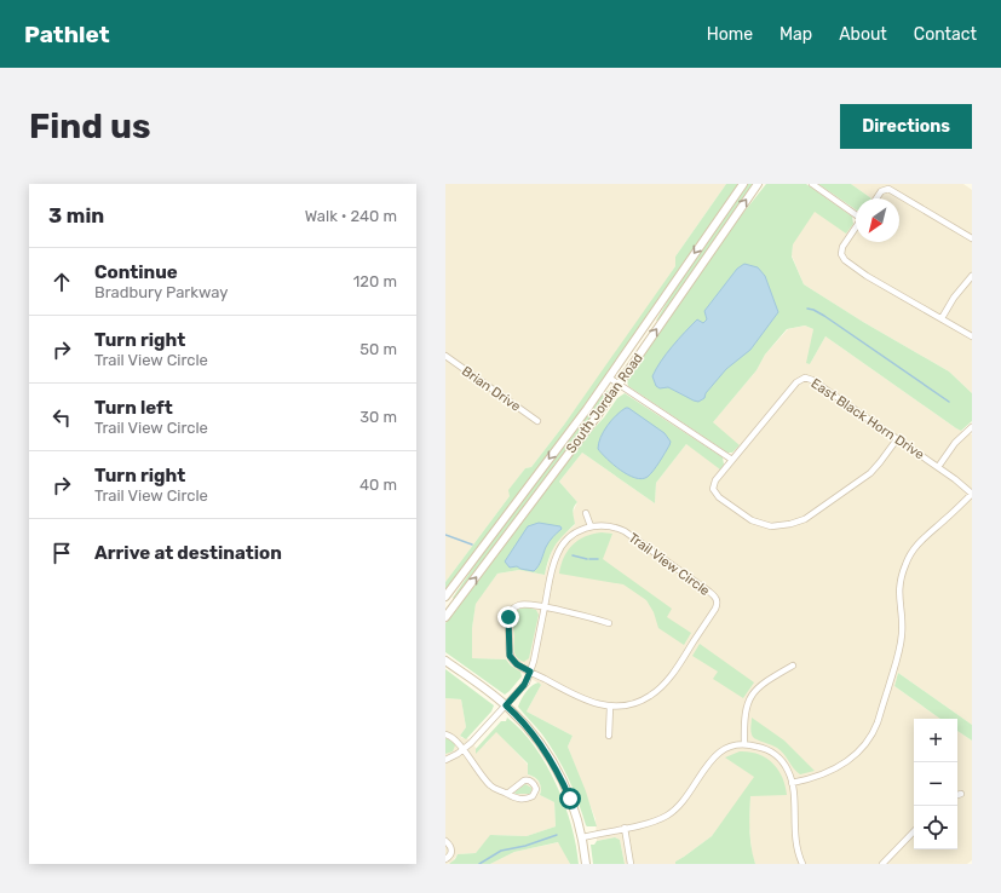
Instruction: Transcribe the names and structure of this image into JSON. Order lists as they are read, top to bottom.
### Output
{
  "streets": {
    "main road": ["South Jordan Road"],
    "street": ["Brian Drive", "East Black Horn Drive", "Trail View Circle"]
  },
  "north": "bottom left",
  "page": {
    "header": "Pathlet",
    "nav": [
      "Home",
      "Map",
      "About",
      "Contact"
    ],
    "buttons": "Directions",
    "title": "Find us",
    "heading": ["3 min", "Walk · 240 m"],
    "list": [
      ["Continue", "Bradbury Parkway", "120 m"],
      ["Turn right", "Trail View Circle", "50 m"],
      ["Turn left", "Trail View Circle", "30 m"],
      ["Turn right", "Trail View Circle", "40 m"],
      "Arrive at destination"
    ],
    "map_buttons": ["+", "−"]
  }
}
